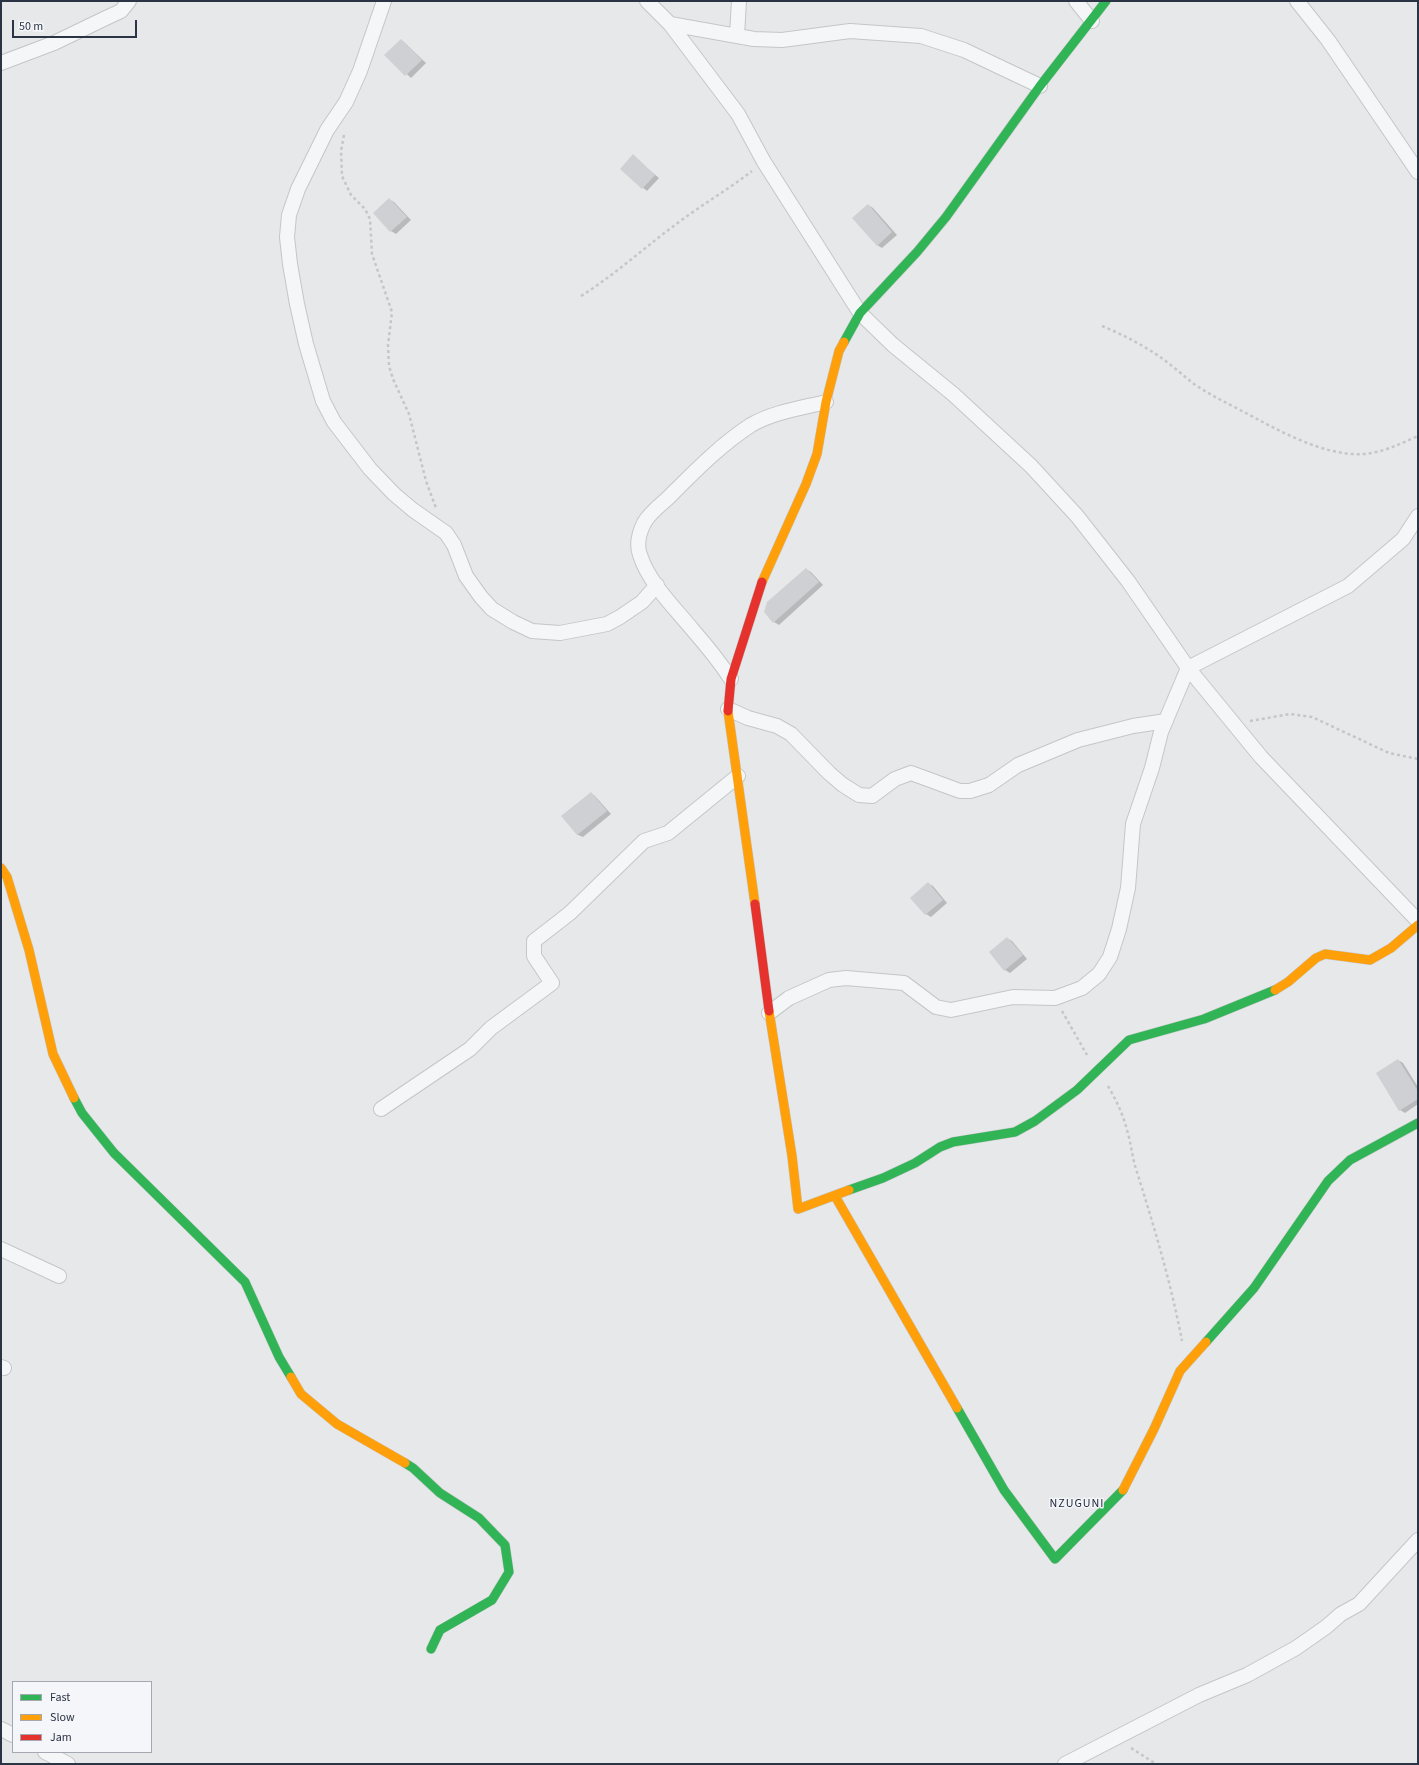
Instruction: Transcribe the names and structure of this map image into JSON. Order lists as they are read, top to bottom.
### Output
{
  "districts": ["NZUGUNI"],
  "legend": ["Fast", "Slow", "Jam"],
  "scale_bar": "50 m"
}
